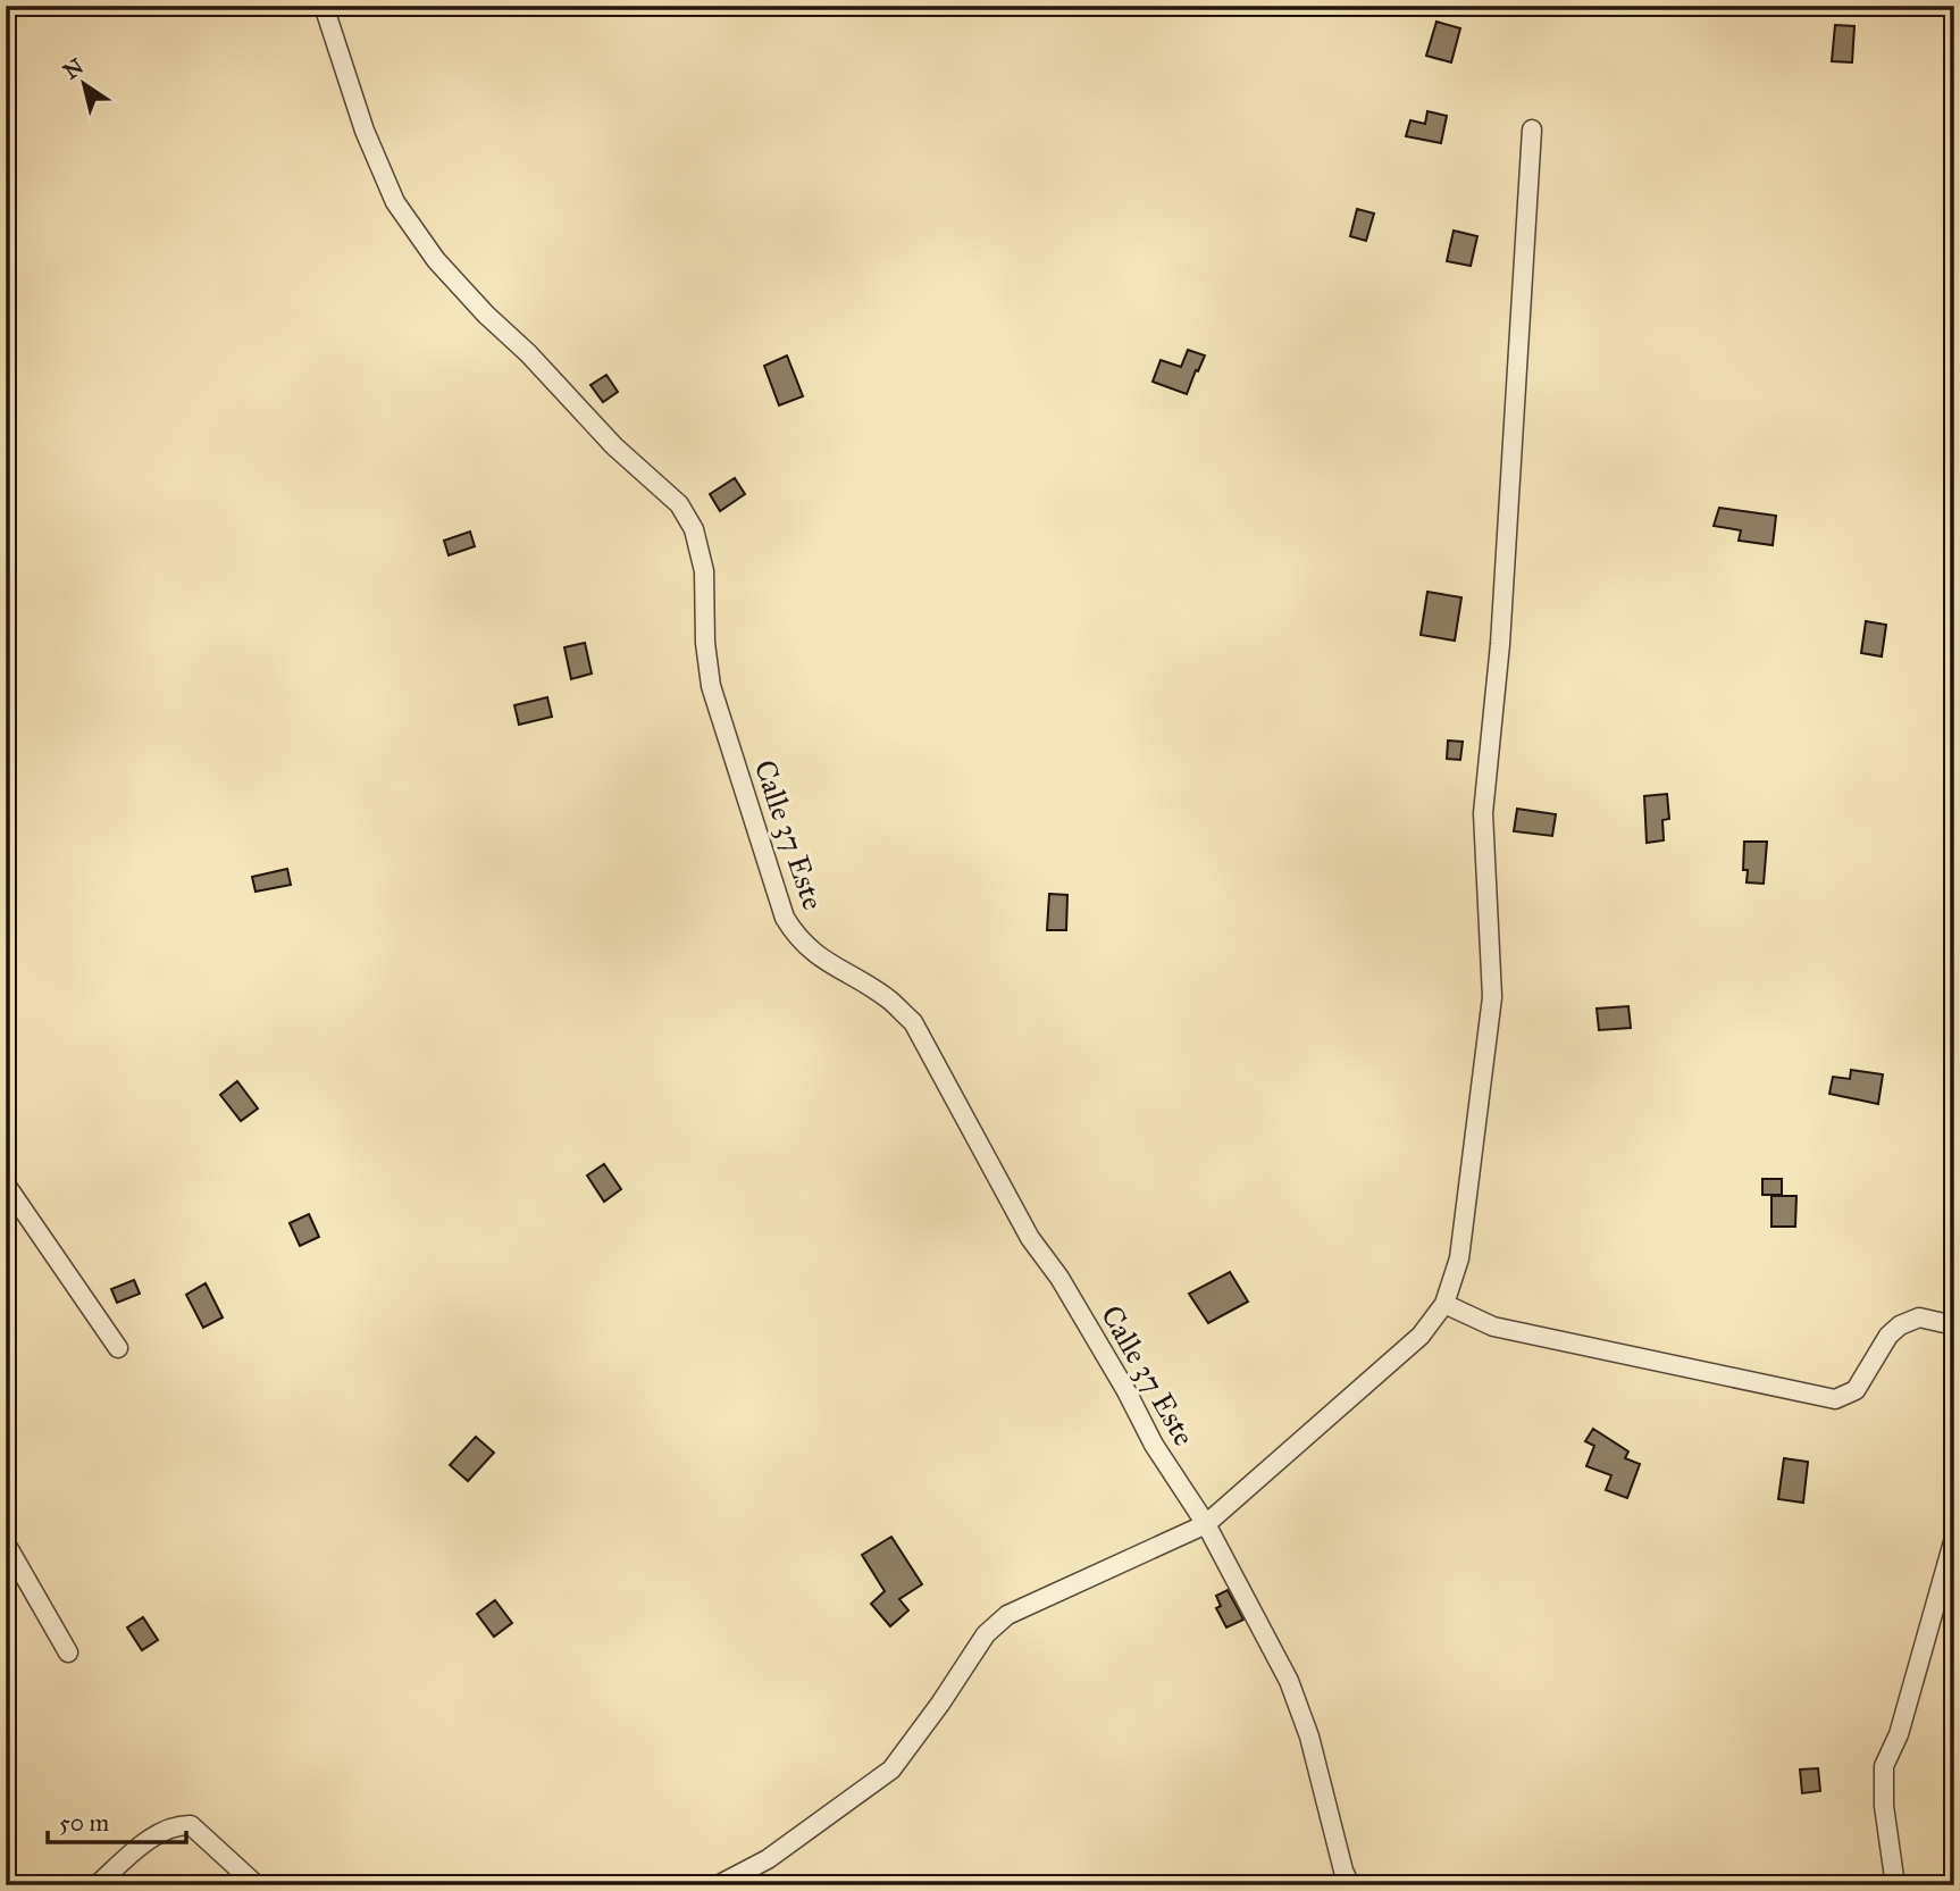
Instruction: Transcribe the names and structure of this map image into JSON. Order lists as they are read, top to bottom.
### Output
{
  "streets": {
    "street": ["Calle 37 Este"]
  },
  "scale_bar": "50 m",
  "north": "top left"
}
